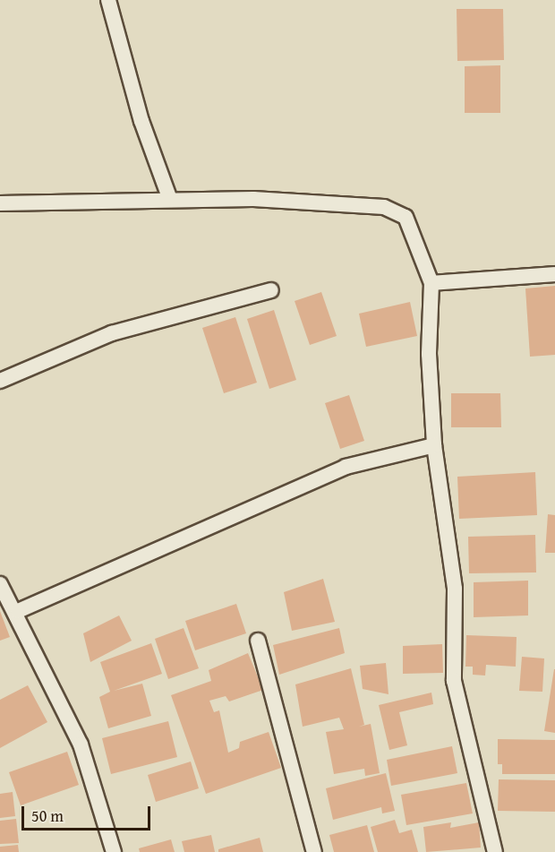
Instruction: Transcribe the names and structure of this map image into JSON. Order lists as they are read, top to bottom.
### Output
{
  "scale_bar": "50 m"
}
